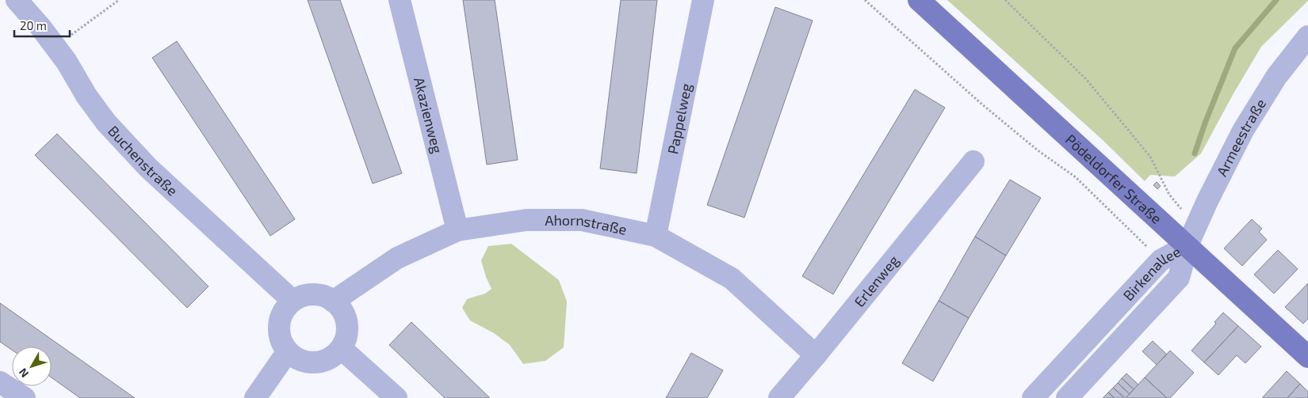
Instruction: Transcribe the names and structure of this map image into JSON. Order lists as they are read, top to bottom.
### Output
{
  "streets": {
    "main road": ["Pödeldorfer Straße"],
    "street": [
      "Akazienweg",
      "Pappelweg",
      "Armeestraße",
      "Buchenstraße",
      "Ahornstraße",
      "Birkenallee",
      "Erlenweg"
    ]
  },
  "crossings": [
    ["Akazienweg", "Ahornstraße"],
    ["Pappelweg", "Ahornstraße"],
    ["Armeestraße", "Pödeldorfer Straße"],
    ["Armeestraße", "Birkenallee"],
    ["Buchenstraße", "Ahornstraße"],
    ["Pödeldorfer Straße", "Birkenallee"],
    ["Ahornstraße", "Erlenweg"]
  ],
  "scale_bar": "20 m",
  "north": "bottom left"
}
